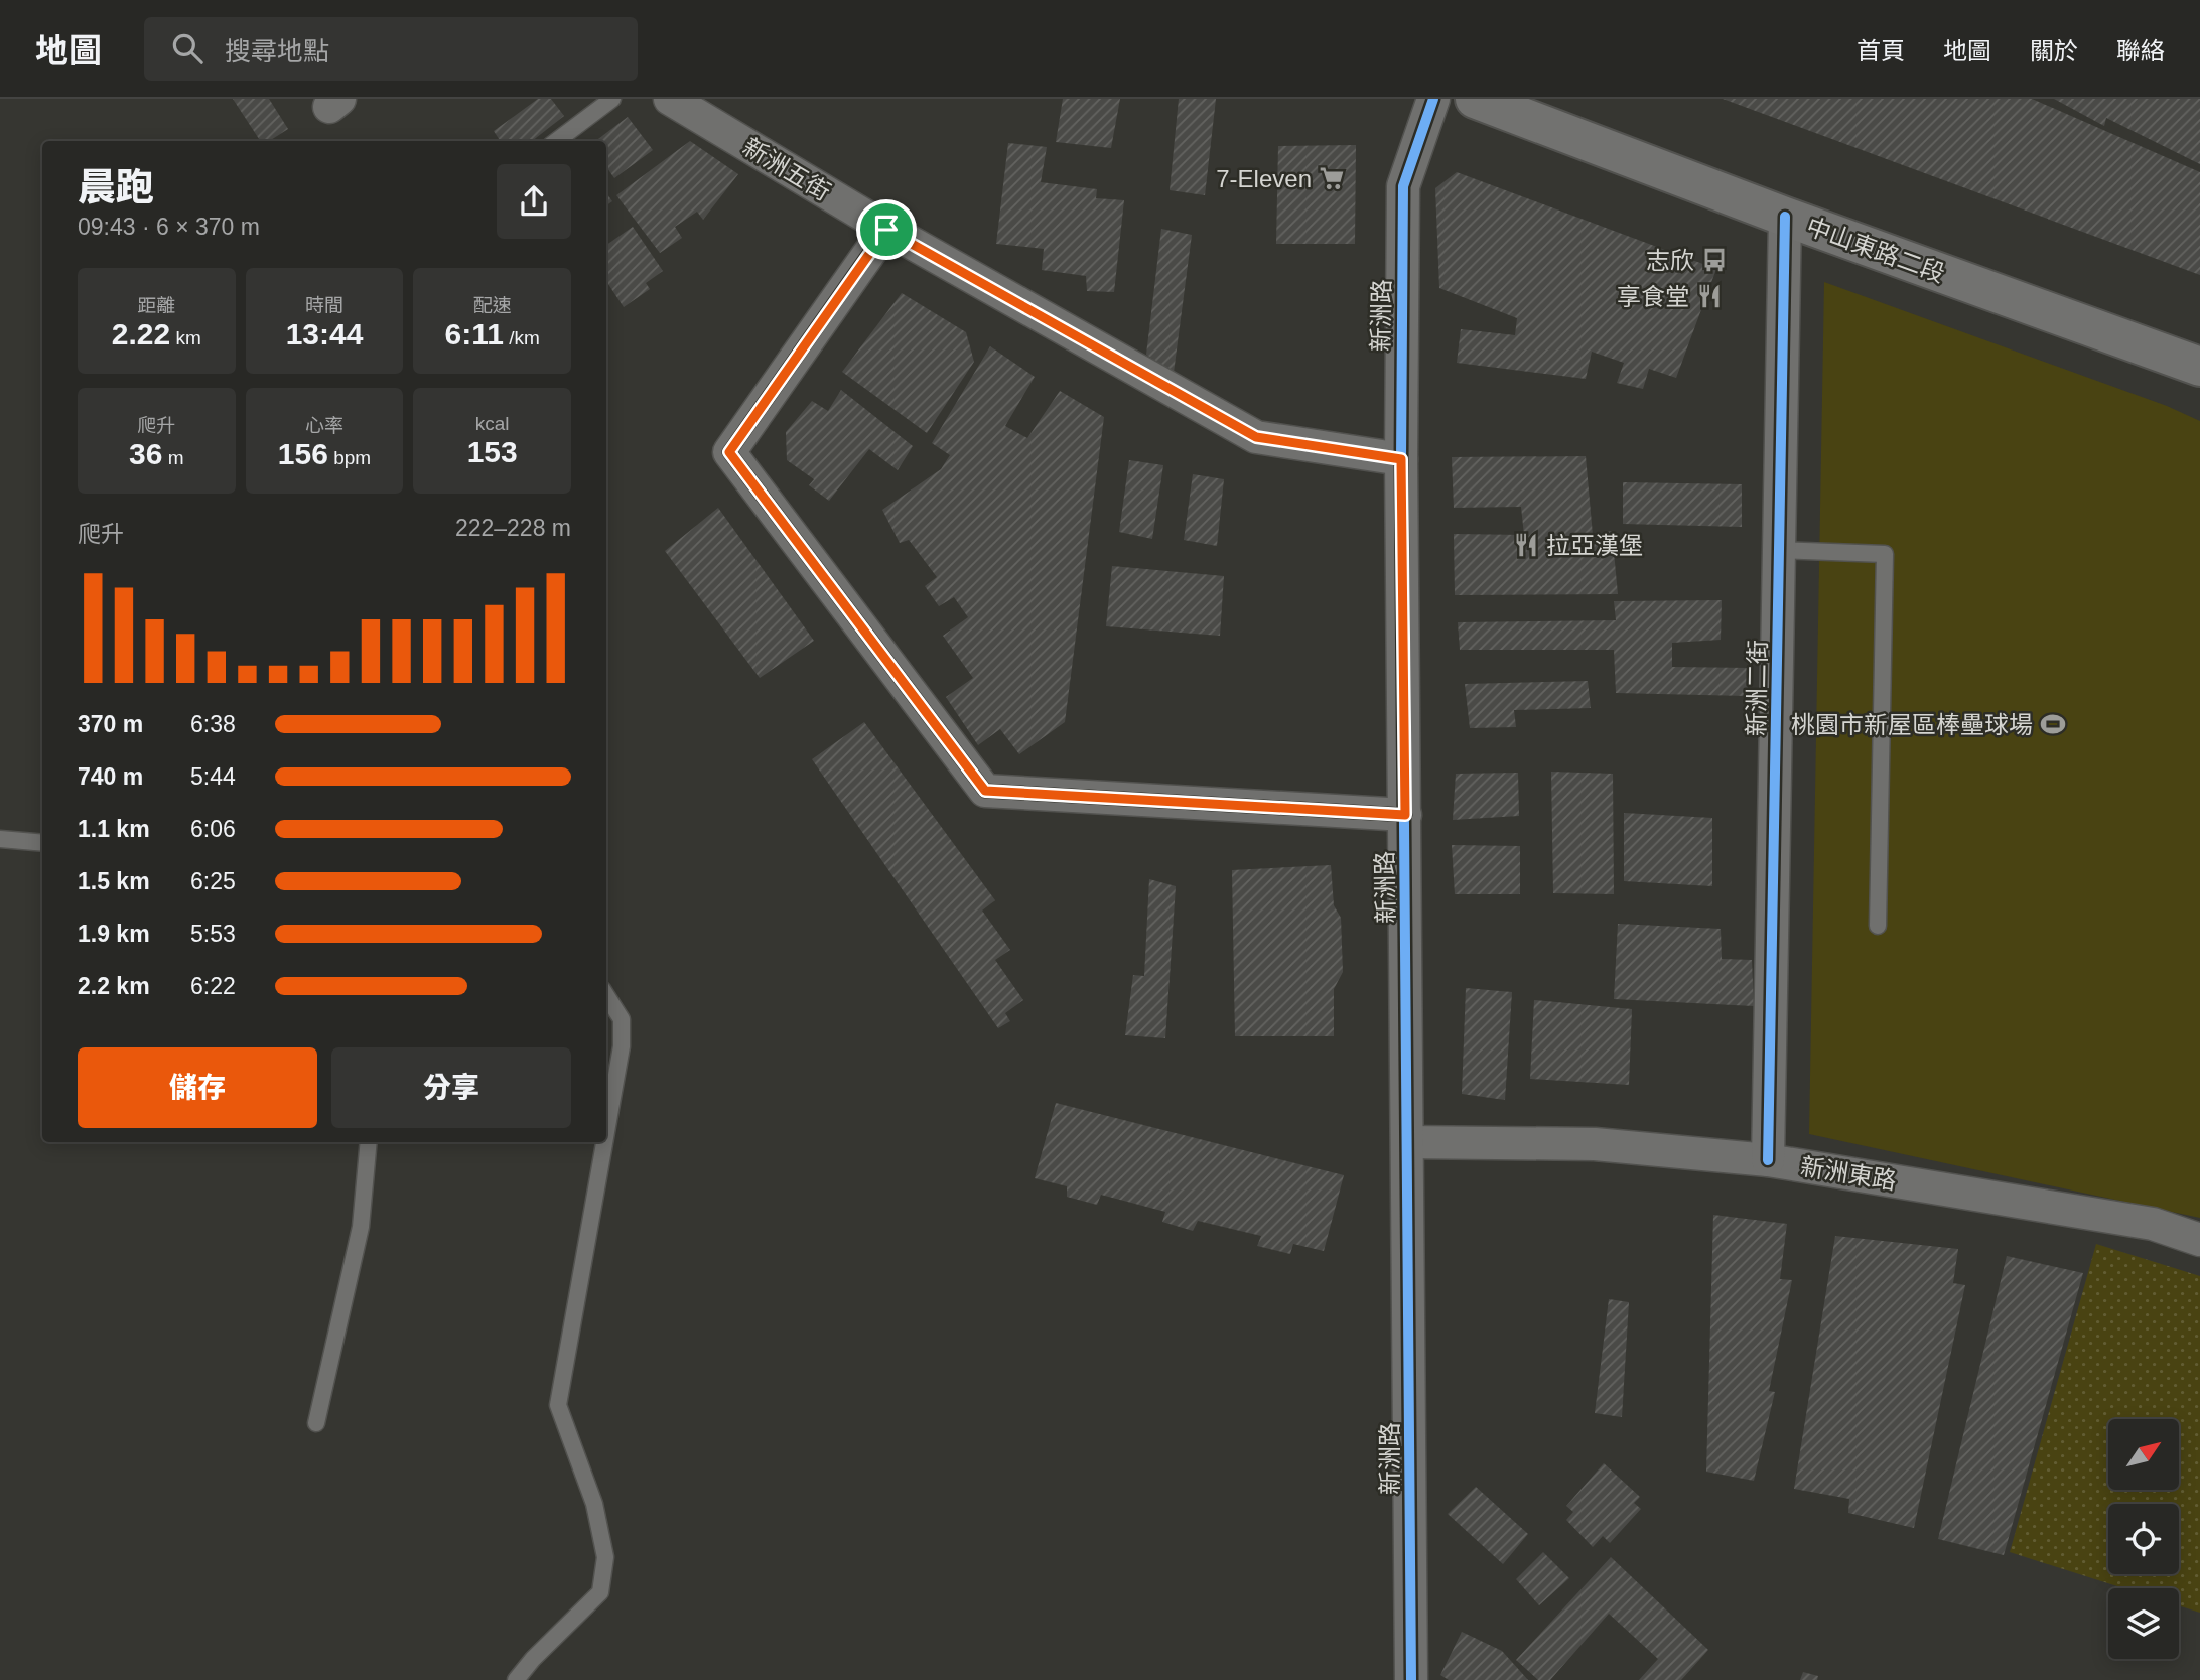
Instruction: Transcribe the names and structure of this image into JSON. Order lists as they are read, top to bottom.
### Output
{
  "streets": {
    "main road": ["中山東路二段"],
    "street": [
      "新洲五街",
      "新洲路",
      "新洲二街",
      "新洲東路"
    ]
  },
  "crossings": [
    ["新洲五街", "新洲路"],
    ["中山東路二段", "新洲二街"],
    ["新洲路", "新洲東路"],
    ["新洲二街", "新洲東路"]
  ],
  "places": {
    "supermarket": ["7-Eleven"],
    "bus stop": ["志欣"],
    "restaurant": ["享食堂", "拉亞漢堡"],
    "sports": ["桃園市新屋區棒壘球場"]
  },
  "north": "top right",
  "page": {
    "header": "地圖",
    "search": "搜尋地點",
    "nav": [
      "首頁",
      "地圖",
      "關於",
      "聯絡"
    ],
    "heading": ["晨跑", "09:43 · 6 × 370 m"],
    "stats": [
      ["距離", "2.22 km"],
      ["時間", "13:44"],
      ["配速", "6:11 /km"],
      ["爬升", "36 m"],
      ["心率", "156 bpm"],
      ["kcal", "153"]
    ],
    "chart": ["爬升", "222–228 m"],
    "list": [
      {
        "name": "370 m",
        "note": "6:38"
      },
      {
        "name": "740 m",
        "note": "5:44"
      },
      {
        "name": "1.1 km",
        "note": "6:06"
      },
      {
        "name": "1.5 km",
        "note": "6:25"
      },
      {
        "name": "1.9 km",
        "note": "5:53"
      },
      {
        "name": "2.2 km",
        "note": "6:22"
      }
    ],
    "buttons": ["儲存", "分享"]
  }
}
